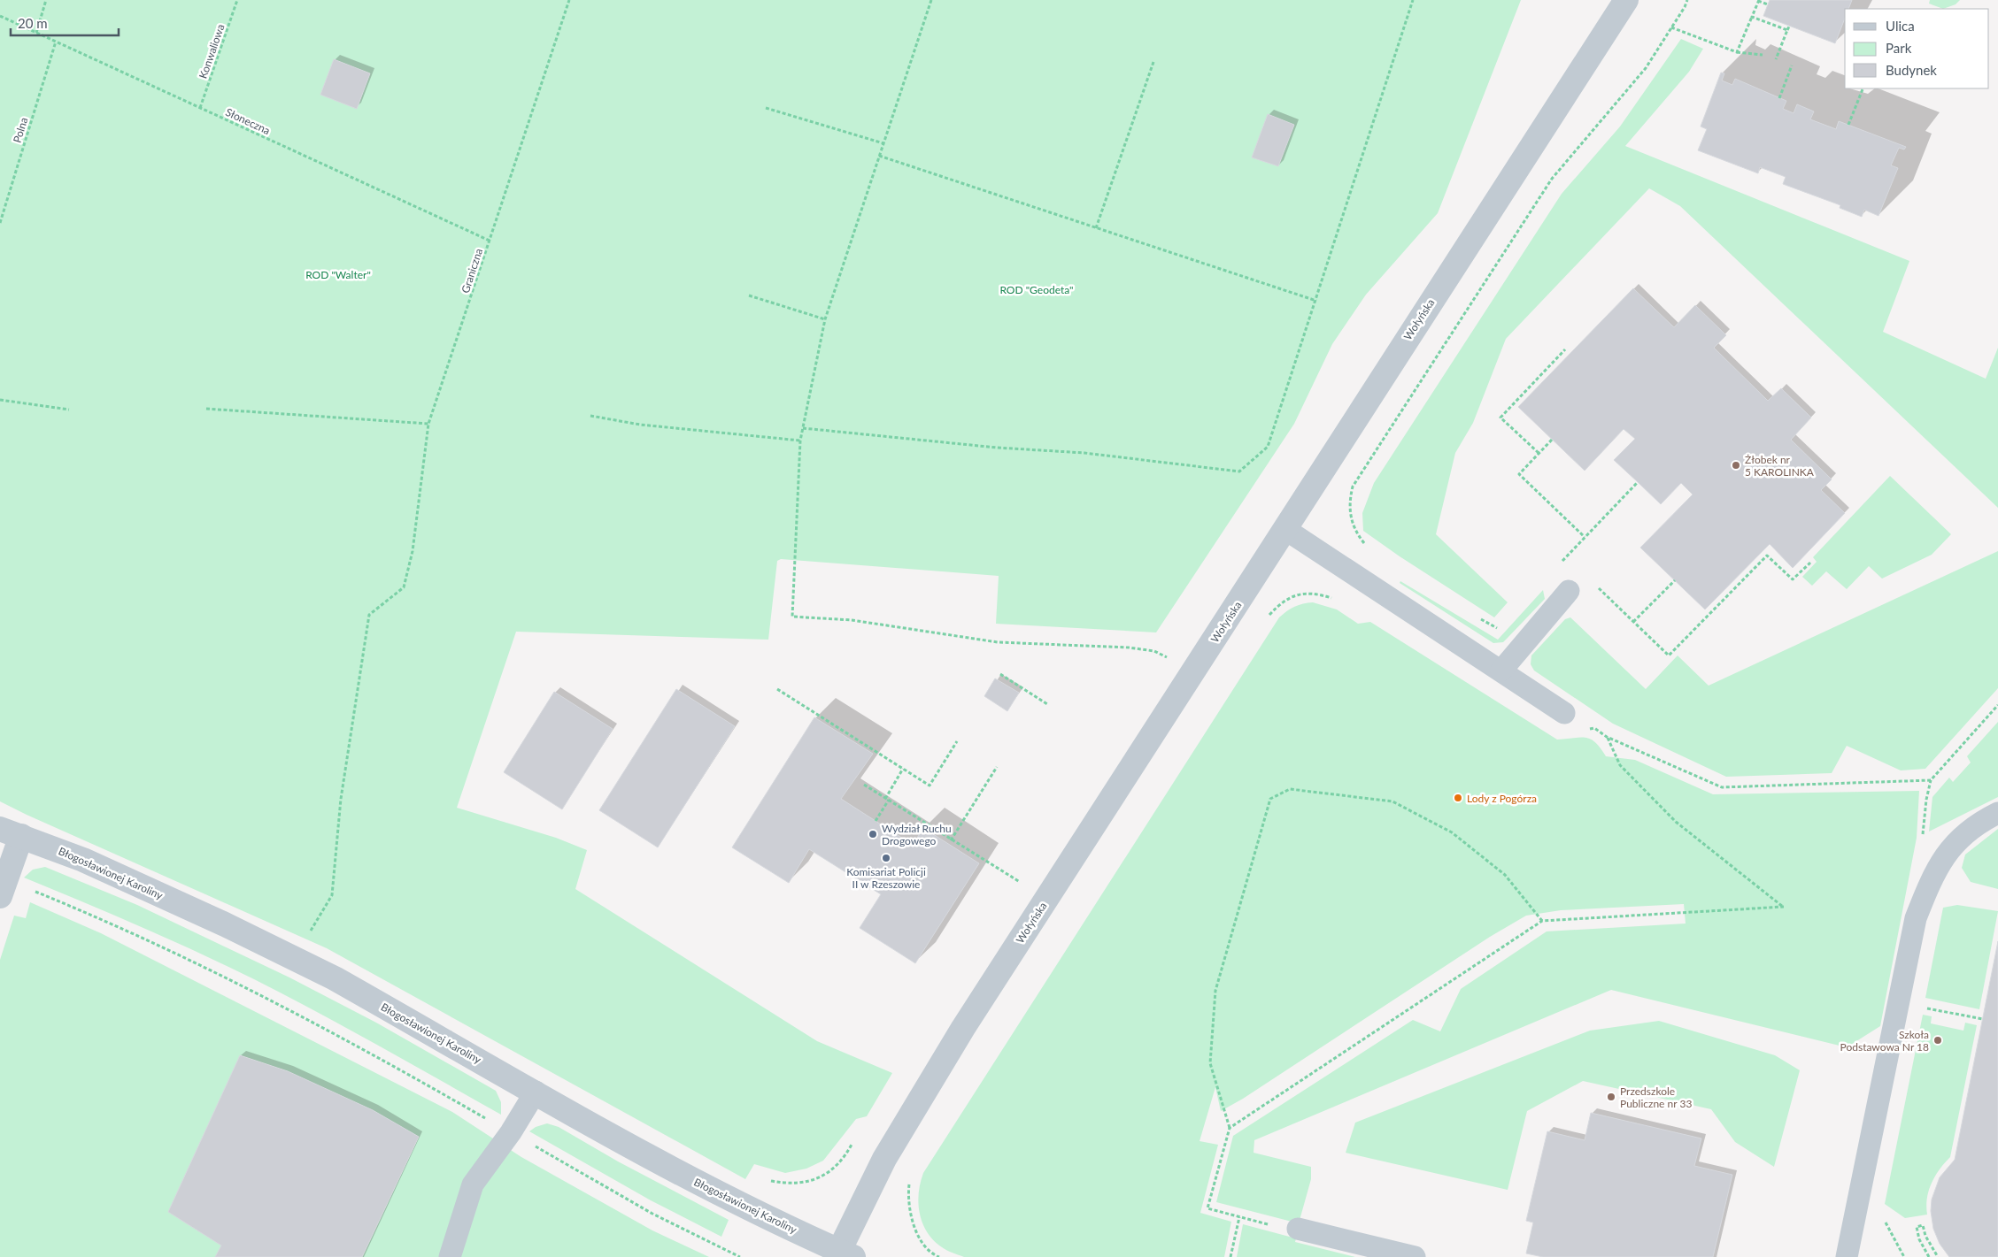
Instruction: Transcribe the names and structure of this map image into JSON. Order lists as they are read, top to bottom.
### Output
{
  "streets": {
    "street": ["Wołyńska", "Błogosławionej Karoliny"],
    "path": [
      "Konwaliowa",
      "Słoneczna",
      "Polna",
      "Graniczna"
    ]
  },
  "crossings": [
    ["Konwaliowa", "Słoneczna"],
    ["Słoneczna", "Polna"],
    ["Słoneczna", "Graniczna"],
    ["Graniczna", "Błogosławionej Karoliny"],
    ["Wołyńska", "Błogosławionej Karoliny"]
  ],
  "parks": ["ROD \"Walter\"", "ROD \"Geodeta\""],
  "places": [
    "Żłobek nr 5 KAROLINKA",
    "Lody z Pogórza",
    "Wydział Ruchu Drogowego",
    "Komisariat Policji II w Rzeszowie",
    "Szkoła Podstawowa Nr 18",
    "Przedszkole Publiczne nr 33"
  ],
  "legend": ["Ulica", "Park", "Budynek"],
  "scale_bar": "20 m"
}
